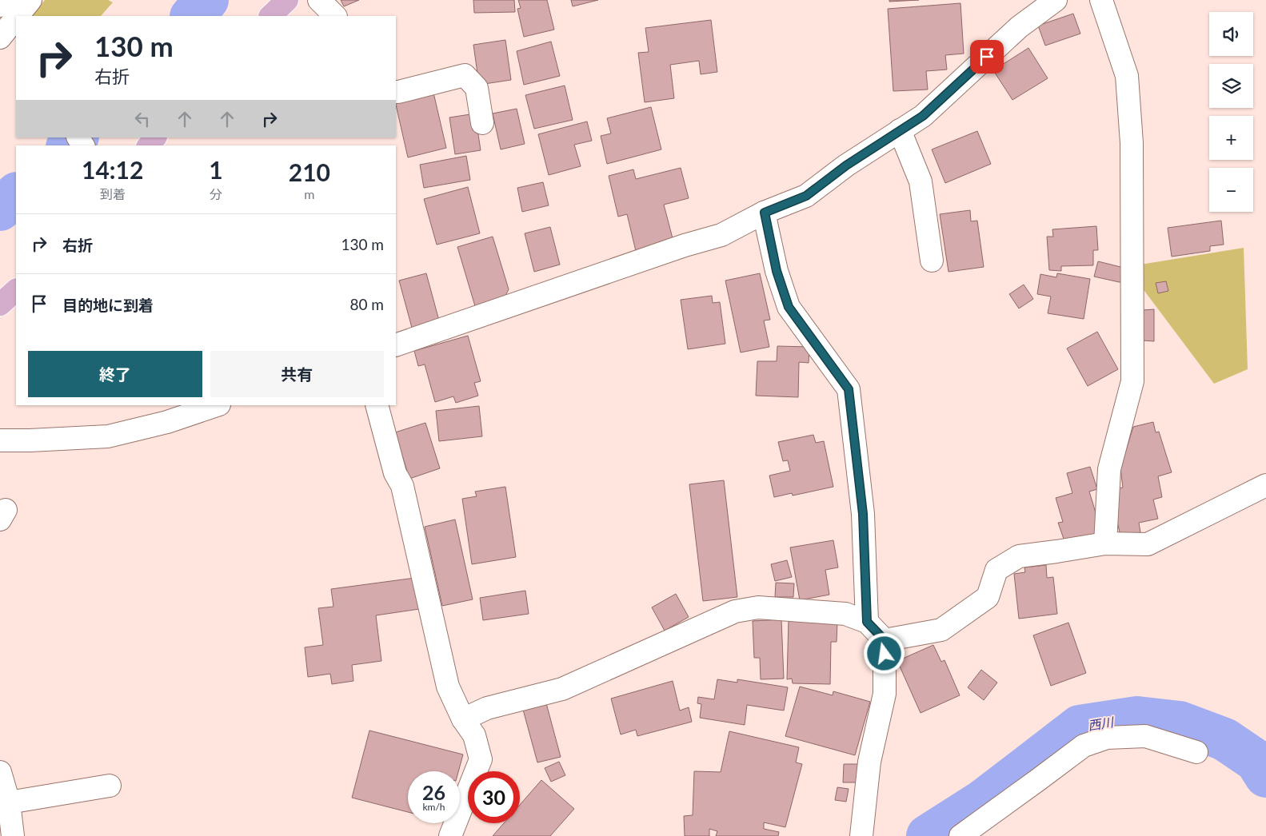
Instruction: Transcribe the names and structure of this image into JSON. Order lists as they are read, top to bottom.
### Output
{
  "water": ["西川"],
  "page": {
    "map_buttons": ["+", "−"],
    "turn": ["130 m", "右折"],
    "eta": [
      "14:12",
      "到着",
      "1",
      "分",
      "210",
      "m"
    ],
    "list": [
      {
        "name": "右折",
        "value": "130 m"
      },
      {
        "name": "目的地に到着",
        "value": "80 m"
      }
    ],
    "buttons": ["終了", "共有"],
    "speed": "26 km/h",
    "limit": "30"
  }
}
